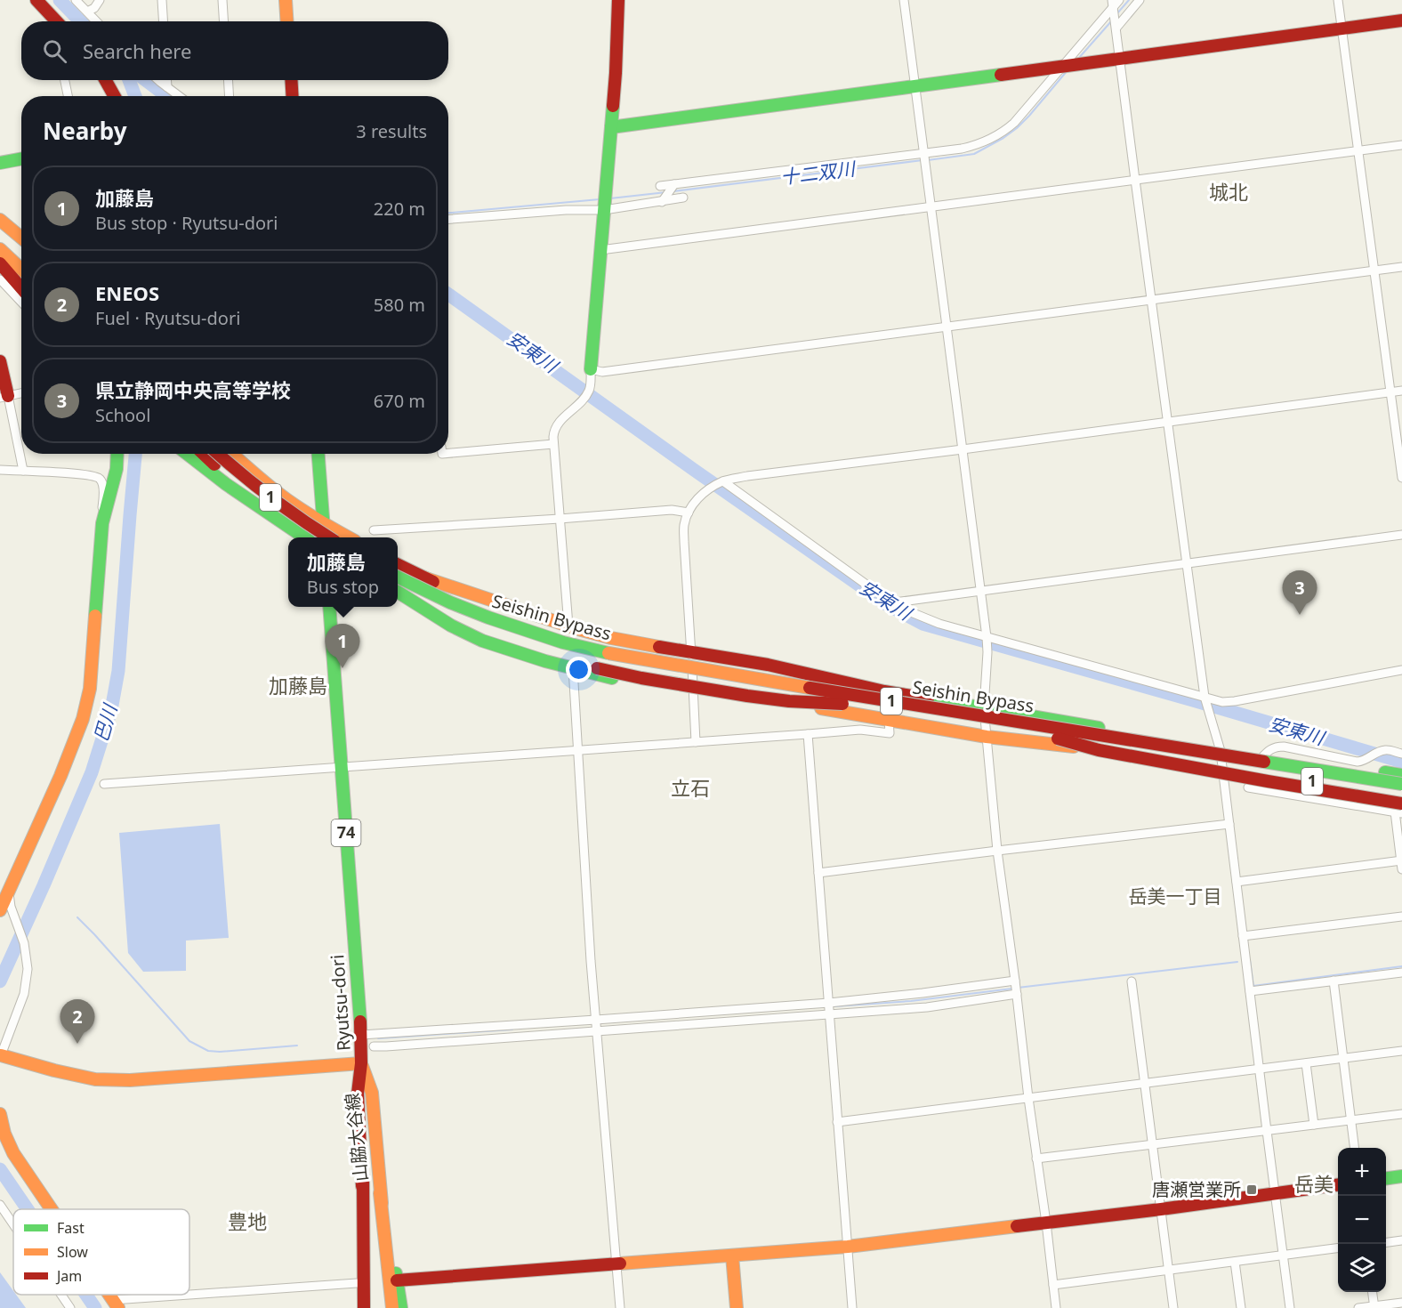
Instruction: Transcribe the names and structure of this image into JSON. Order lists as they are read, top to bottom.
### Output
{
  "streets": {
    "main road": [
      "1",
      "Seishin Bypass",
      "74",
      "Ryutsu-dori",
      "山脇大谷線"
    ]
  },
  "crossings": [
    ["1", "Seishin Bypass"],
    ["74", "山脇大谷線"],
    ["Ryutsu-dori", "山脇大谷線"]
  ],
  "districts": [
    "城北",
    "加藤島",
    "立石",
    "岳美一丁目",
    "岳美",
    "豊地"
  ],
  "water": ["十二双川", "安東川", "巴川"],
  "places": {
    "transit": ["唐瀬営業所"]
  },
  "legend": ["Fast", "Slow", "Jam"],
  "page": {
    "search": "Search here",
    "heading": ["Nearby", "3 results"],
    "list": [
      {
        "mark": "1",
        "name": "加藤島",
        "note": "Bus stop · Ryutsu-dori",
        "value": "220 m"
      },
      {
        "mark": "2",
        "name": "ENEOS",
        "note": "Fuel · Ryutsu-dori",
        "value": "580 m"
      },
      {
        "mark": "3",
        "name": "県立静岡中央高等学校",
        "note": "School",
        "value": "670 m"
      }
    ],
    "popup": ["加藤島", "Bus stop"],
    "pins": ["3", "1", "2"],
    "map_buttons": ["+", "−"]
  }
}
